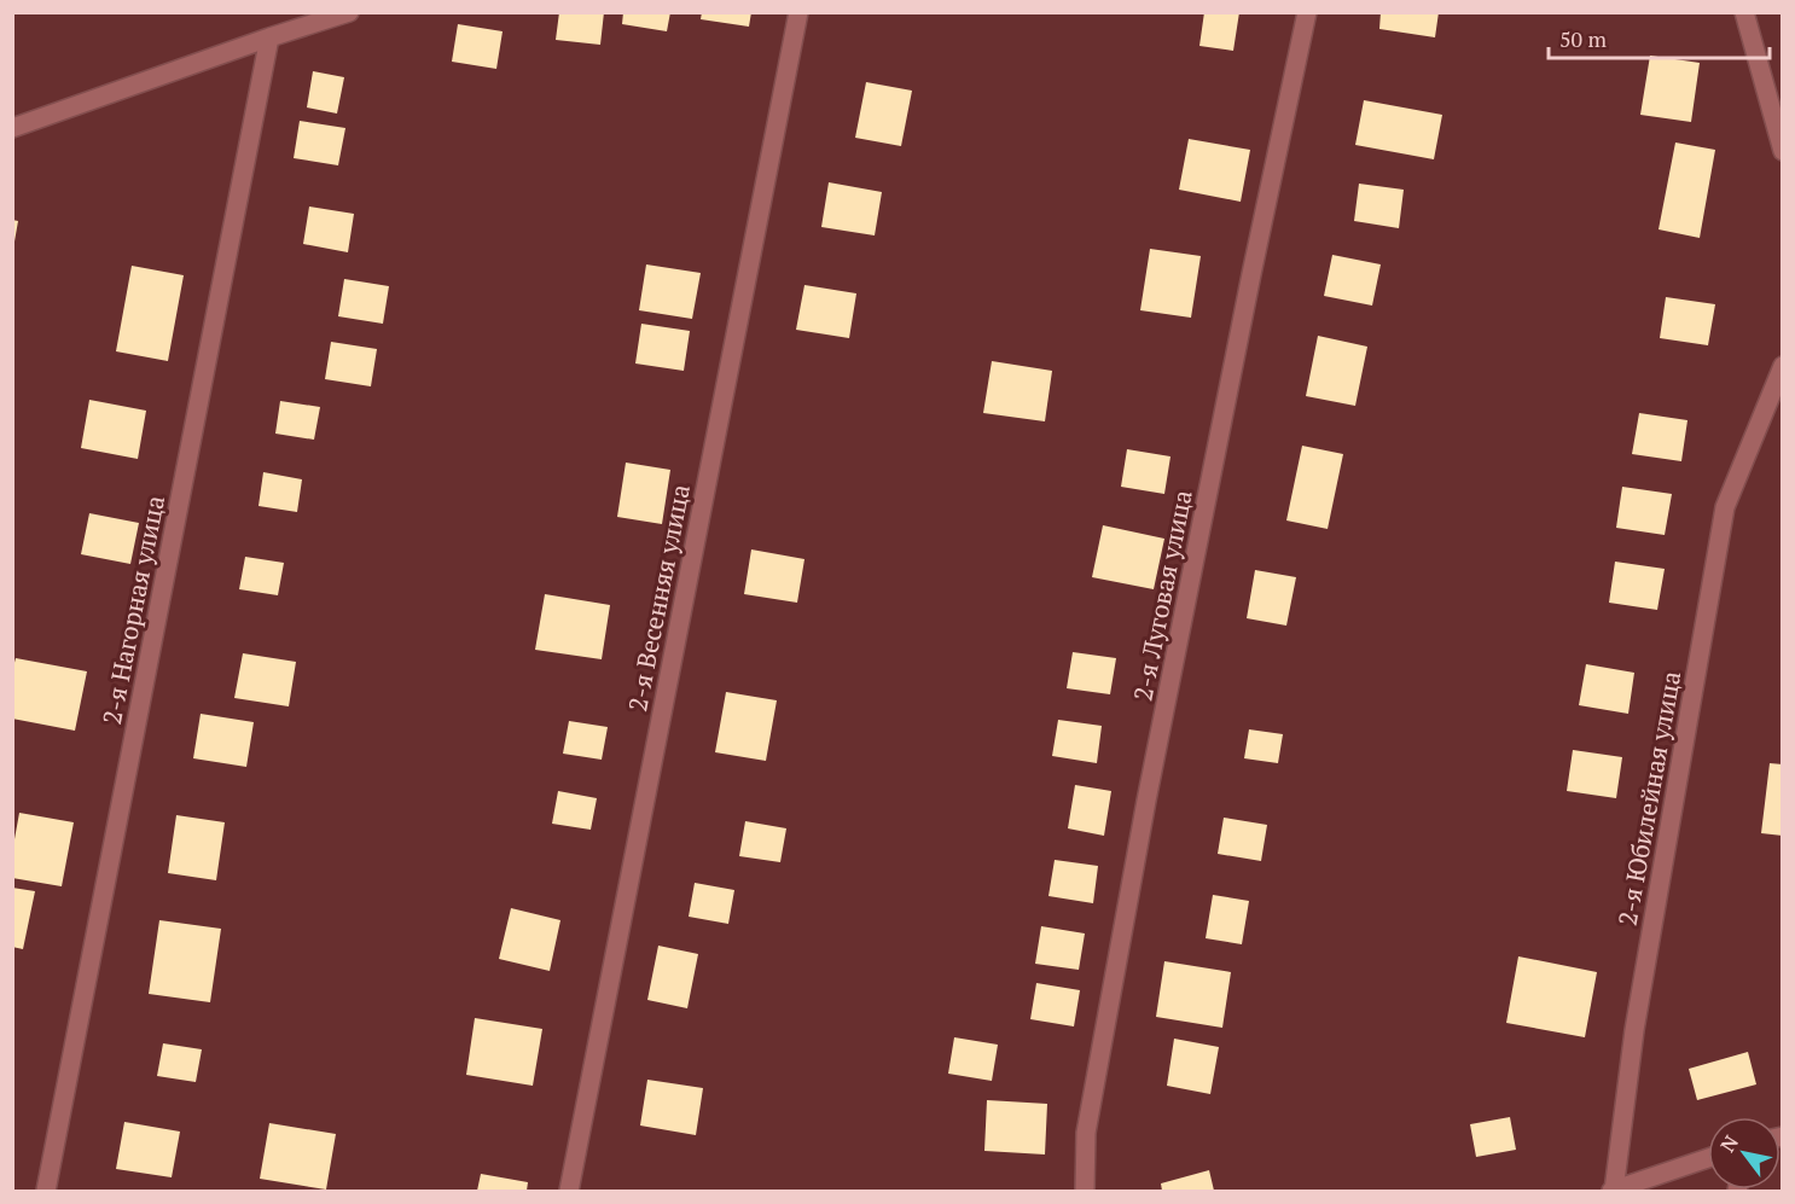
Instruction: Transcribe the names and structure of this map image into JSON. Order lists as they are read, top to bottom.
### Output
{
  "streets": {
    "street": [
      "2-я Луговая улица",
      "2-я Весенняя улица",
      "2-я Нагорная улица",
      "2-я Юбилейная улица"
    ]
  },
  "scale_bar": "50 m",
  "north": "top left"
}
